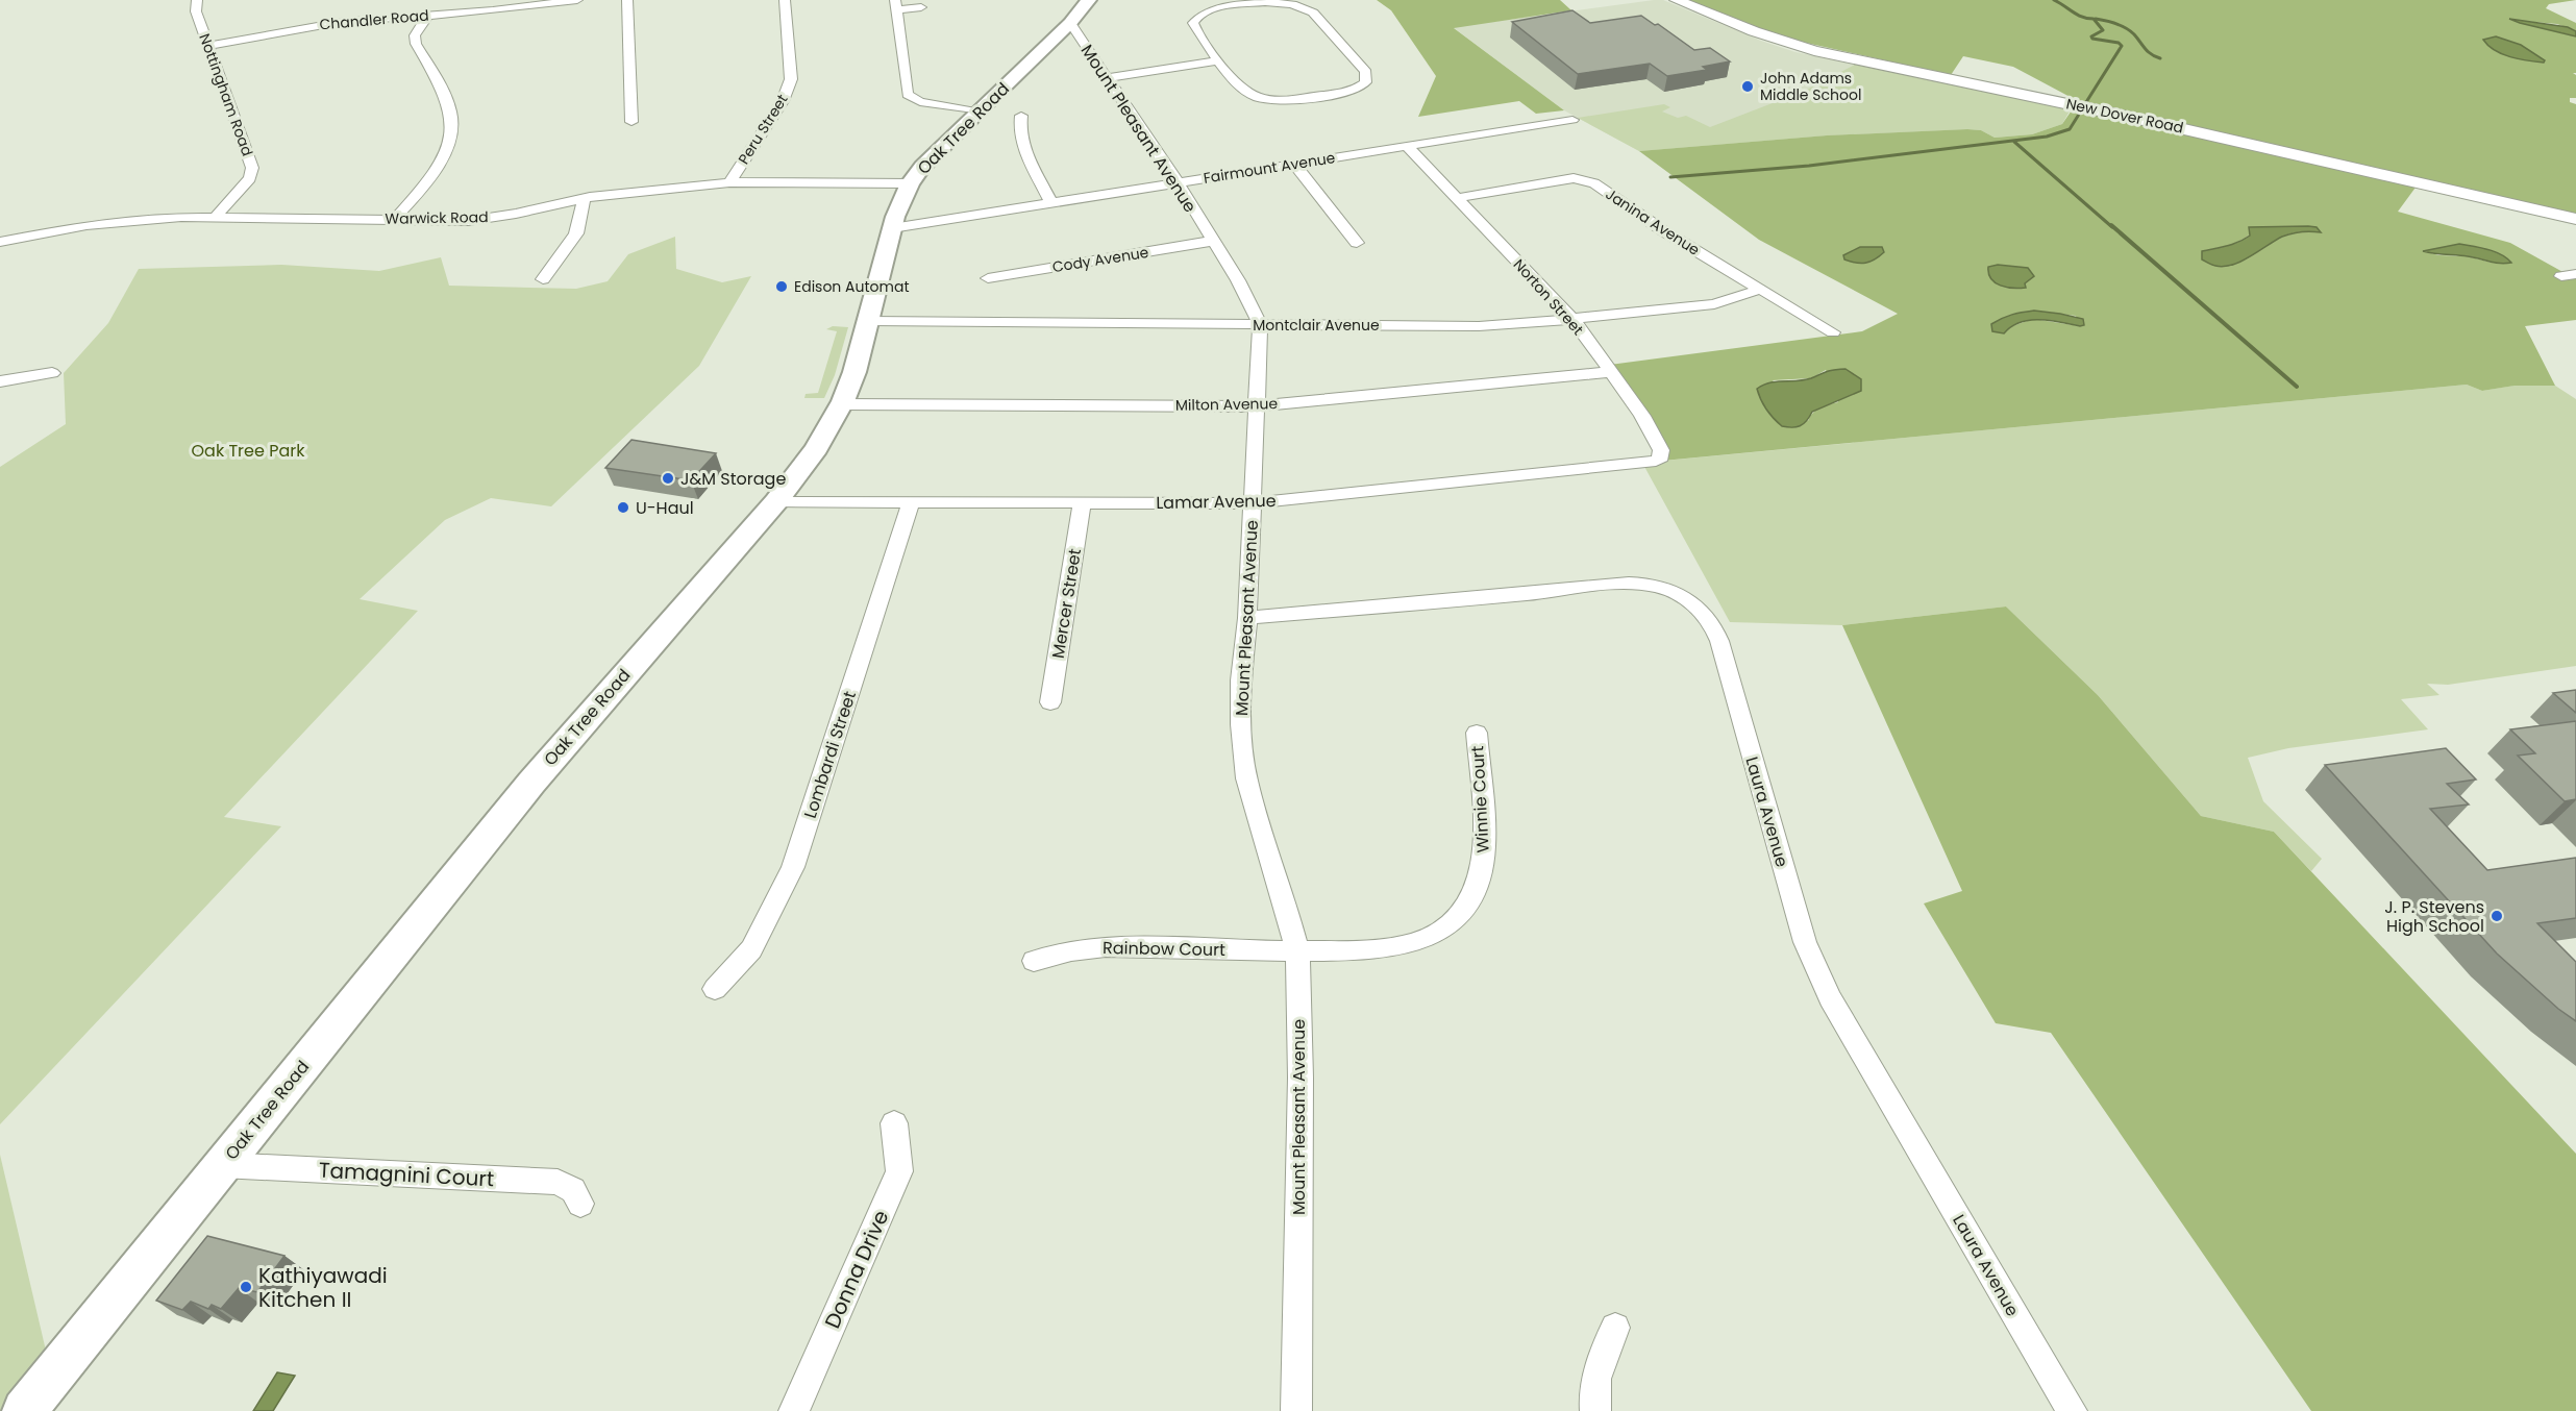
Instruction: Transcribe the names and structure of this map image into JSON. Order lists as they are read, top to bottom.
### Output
{
  "streets": {
    "main road": ["Oak Tree Road"],
    "street": [
      "Chandler Road",
      "Nottingham Road",
      "New Dover Road",
      "Mount Pleasant Avenue",
      "Peru Street",
      "Fairmount Avenue",
      "Warwick Road",
      "Janina Avenue",
      "Cody Avenue",
      "Norton Street",
      "Montclair Avenue",
      "Milton Avenue",
      "Lamar Avenue",
      "Mercer Street",
      "Lombardi Street",
      "Winnie Court",
      "Laura Avenue",
      "Rainbow Court",
      "Tamagnini Court",
      "Donna Drive"
    ]
  },
  "crossings": [
    ["Chandler Road", "Nottingham Road"],
    ["Nottingham Road", "Warwick Road"],
    ["Oak Tree Road", "Mount Pleasant Avenue"],
    ["Oak Tree Road", "Fairmount Avenue"],
    ["Oak Tree Road", "Warwick Road"],
    ["Oak Tree Road", "Montclair Avenue"],
    ["Oak Tree Road", "Milton Avenue"],
    ["Oak Tree Road", "Lamar Avenue"],
    ["Oak Tree Road", "Tamagnini Court"],
    ["Mount Pleasant Avenue", "Fairmount Avenue"],
    ["Mount Pleasant Avenue", "Cody Avenue"],
    ["Mount Pleasant Avenue", "Montclair Avenue"],
    ["Mount Pleasant Avenue", "Milton Avenue"],
    ["Mount Pleasant Avenue", "Lamar Avenue"],
    ["Mount Pleasant Avenue", "Winnie Court"],
    ["Mount Pleasant Avenue", "Laura Avenue"],
    ["Mount Pleasant Avenue", "Rainbow Court"],
    ["Peru Street", "Warwick Road"],
    ["Fairmount Avenue", "Norton Street"],
    ["Janina Avenue", "Norton Street"],
    ["Janina Avenue", "Montclair Avenue"],
    ["Norton Street", "Montclair Avenue"],
    ["Norton Street", "Milton Avenue"],
    ["Norton Street", "Lamar Avenue"],
    ["Lamar Avenue", "Mercer Street"],
    ["Lamar Avenue", "Lombardi Street"],
    ["Winnie Court", "Rainbow Court"]
  ],
  "parks": ["Oak Tree Park"],
  "places": [
    "John Adams Middle School",
    "Edison Automat",
    "J&M Storage",
    "U-Haul",
    "J. P. Stevens High School",
    "Kathiyawadi Kitchen II"
  ]
}
